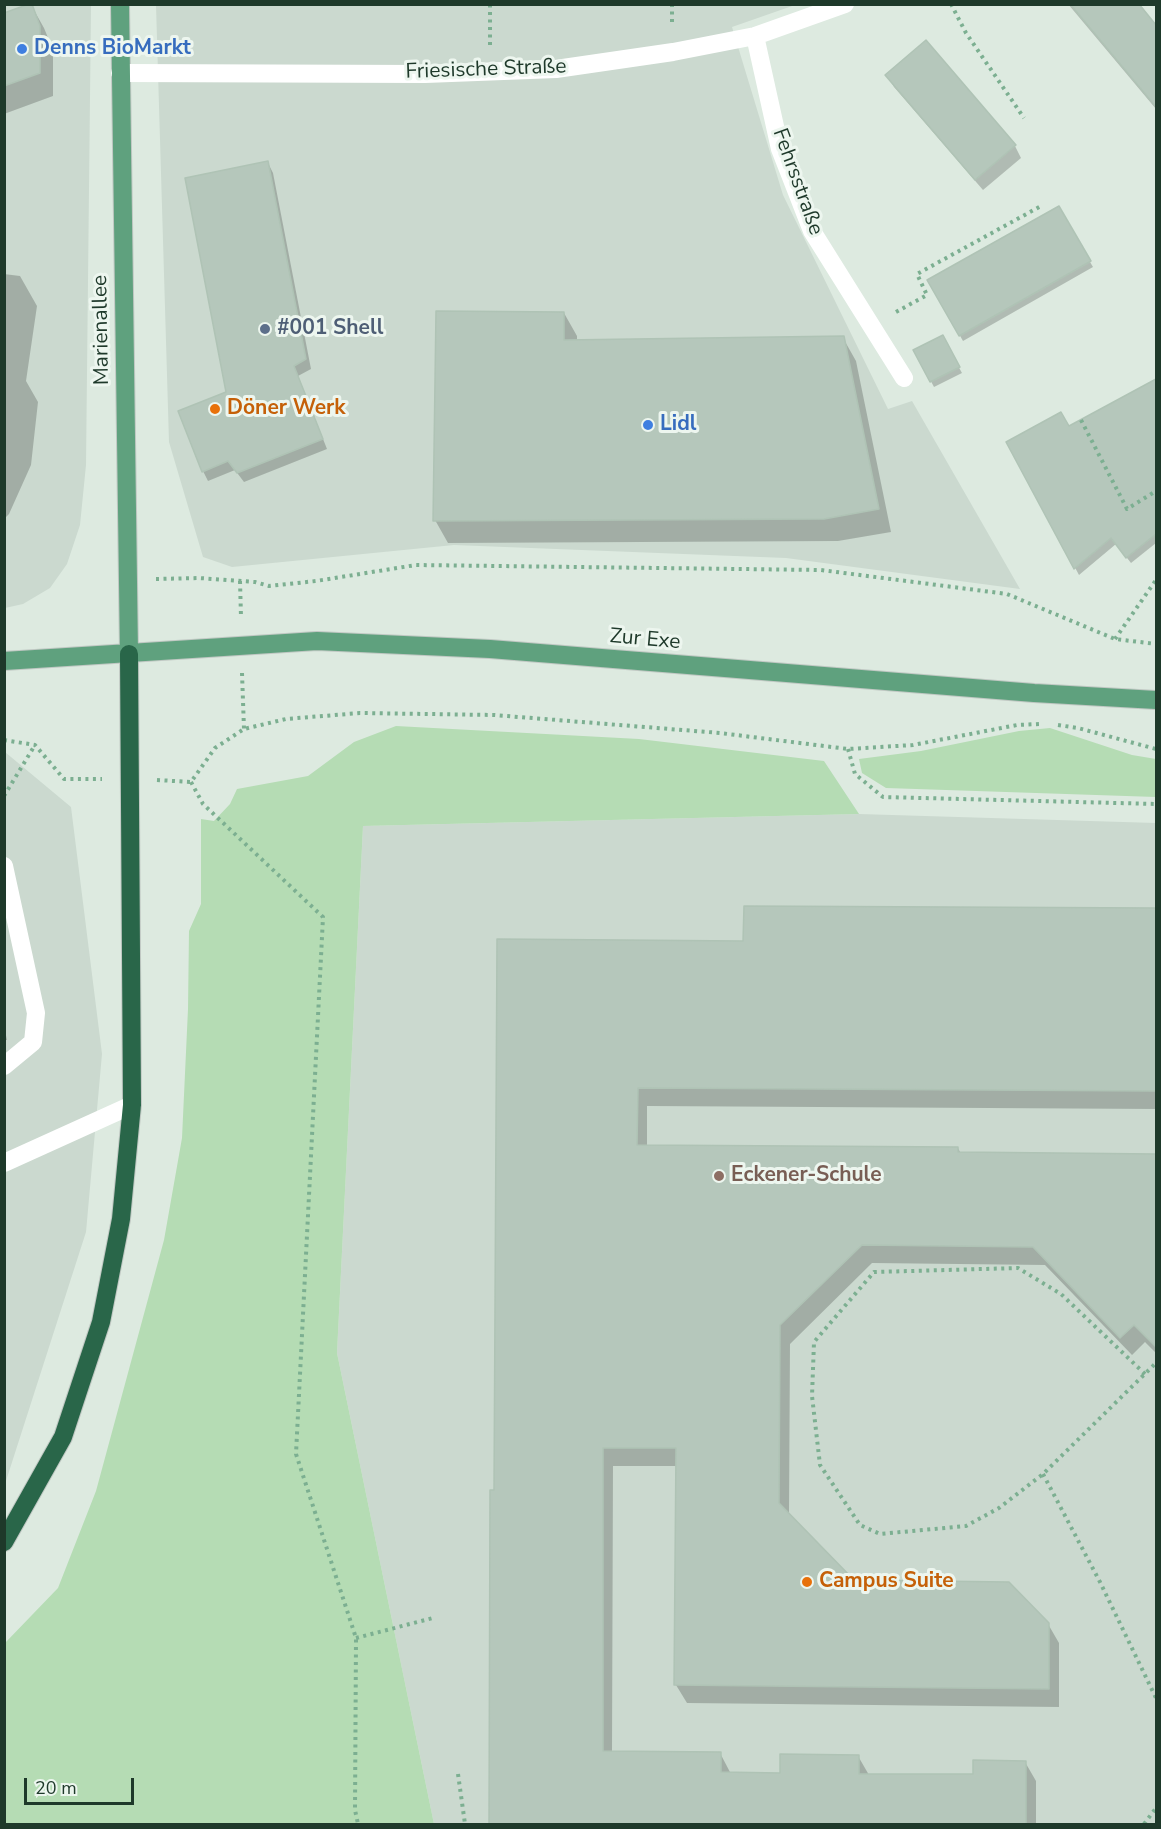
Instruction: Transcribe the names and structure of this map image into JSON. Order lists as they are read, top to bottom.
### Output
{
  "streets": {
    "main road": ["Marienallee", "Zur Exe"],
    "street": ["Friesische Straße", "Fehrsstraße"]
  },
  "crossings": [
    ["Friesische Straße", "Fehrsstraße"],
    ["Friesische Straße", "Marienallee"],
    ["Marienallee", "Zur Exe"]
  ],
  "places": [
    "Denns BioMarkt",
    "#001 Shell",
    "Döner Werk",
    "Lidl",
    "Eckener-Schule",
    "Campus Suite"
  ],
  "scale_bar": "20 m"
}
